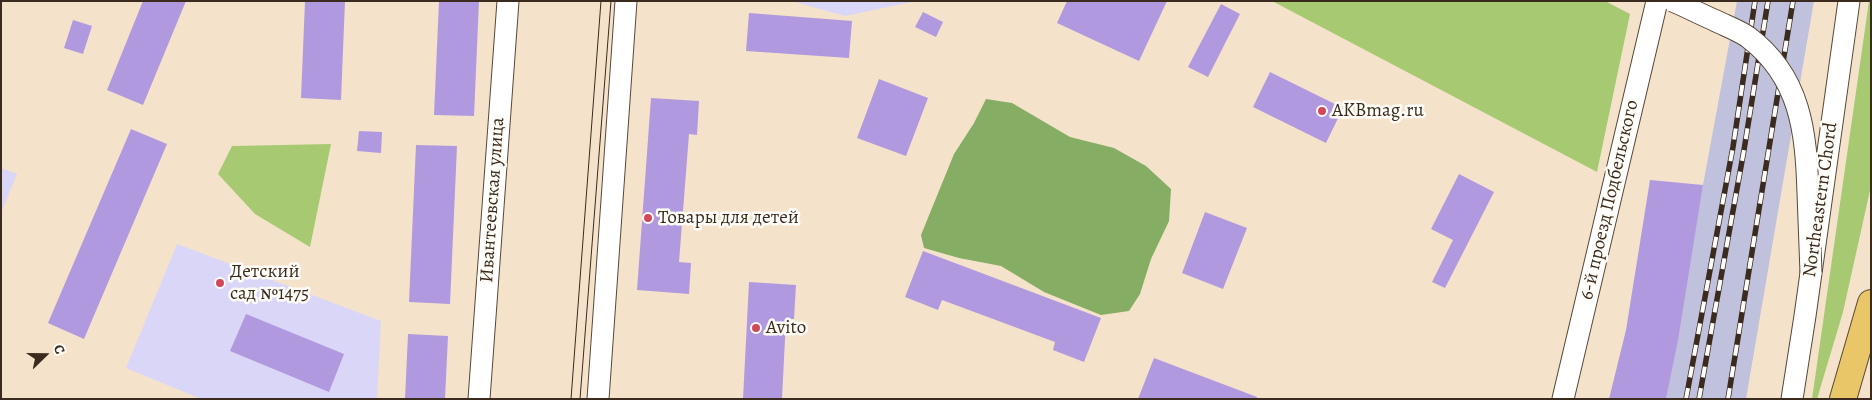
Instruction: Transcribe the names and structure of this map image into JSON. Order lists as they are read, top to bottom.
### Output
{
  "streets": {
    "street": ["Ивантеевская улица", "6-й проезд Подбельского", "Northeastern Chord"]
  },
  "places": [
    "AKBmag.ru",
    "Товары для детей",
    "Детский сад №1475",
    "Avito"
  ],
  "north": "right"
}
